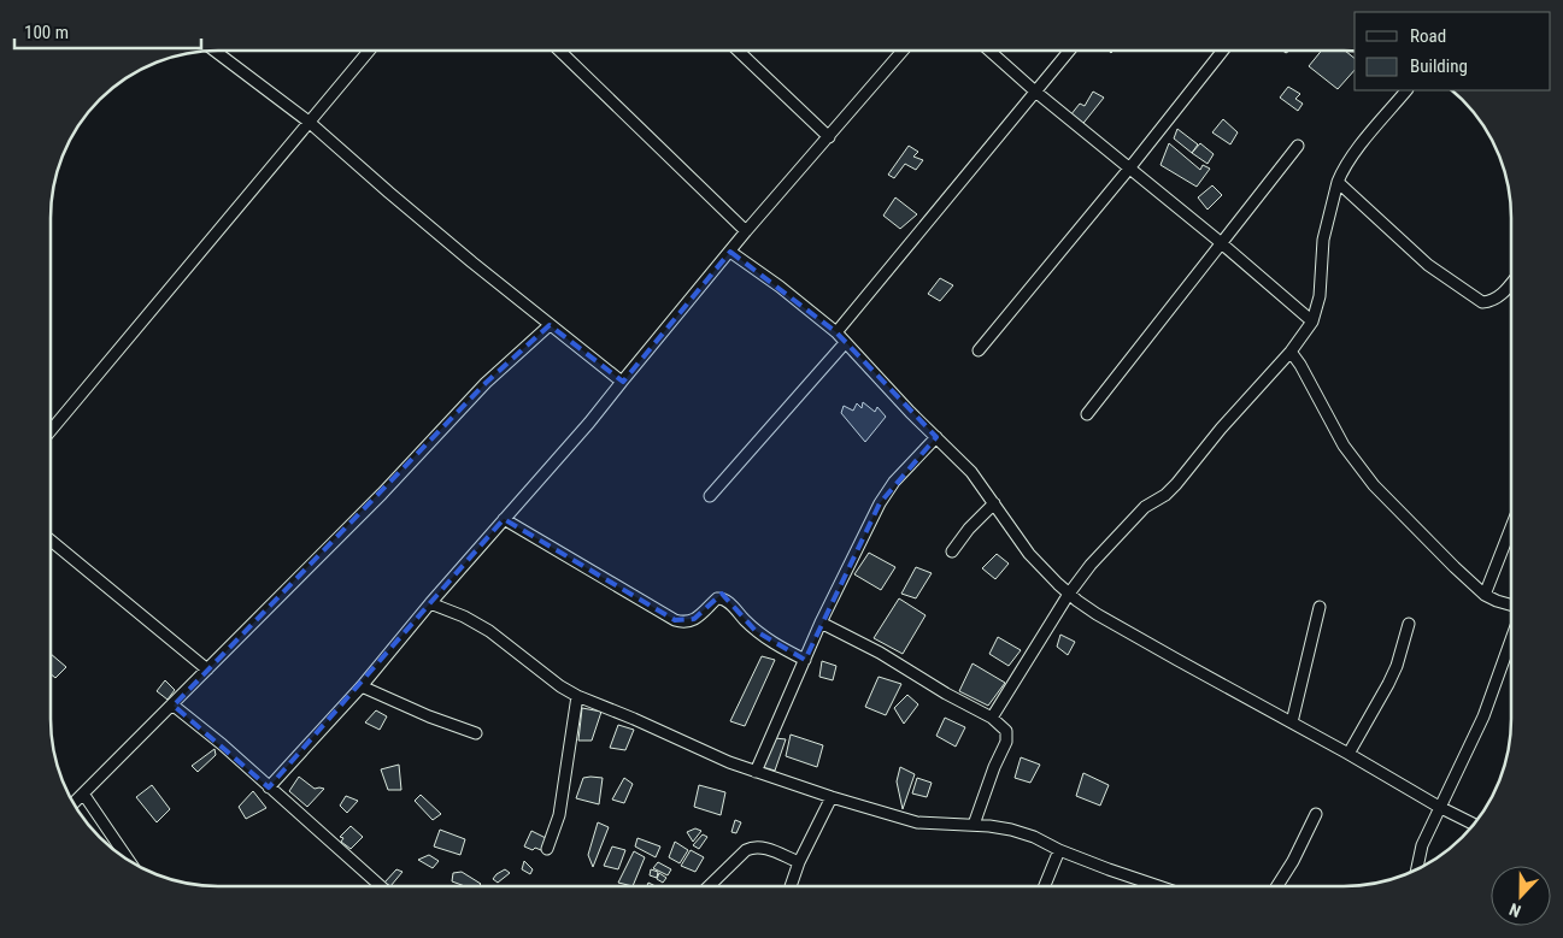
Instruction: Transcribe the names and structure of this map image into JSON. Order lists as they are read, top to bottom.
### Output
{
  "legend": ["Road", "Building"],
  "scale_bar": "100 m",
  "north": "bottom"
}
